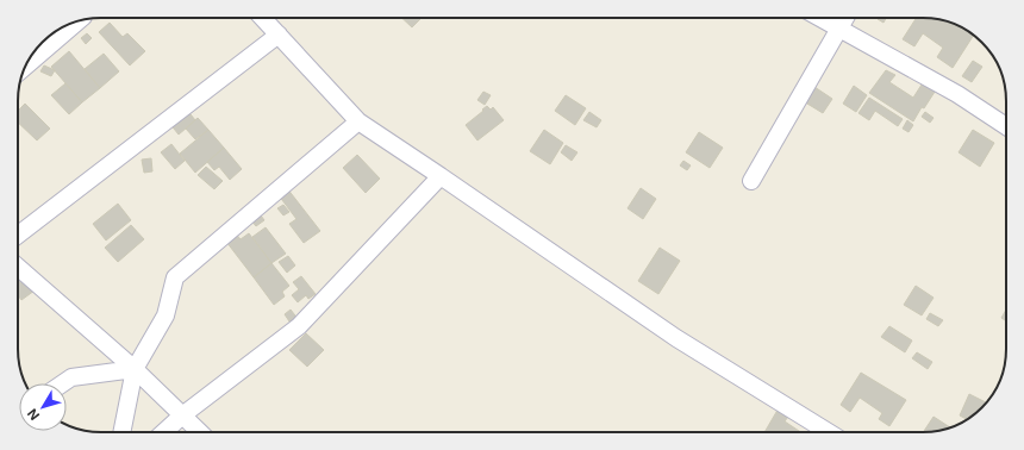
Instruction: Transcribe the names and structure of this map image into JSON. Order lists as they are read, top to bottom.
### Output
{
  "north": "bottom left"
}
